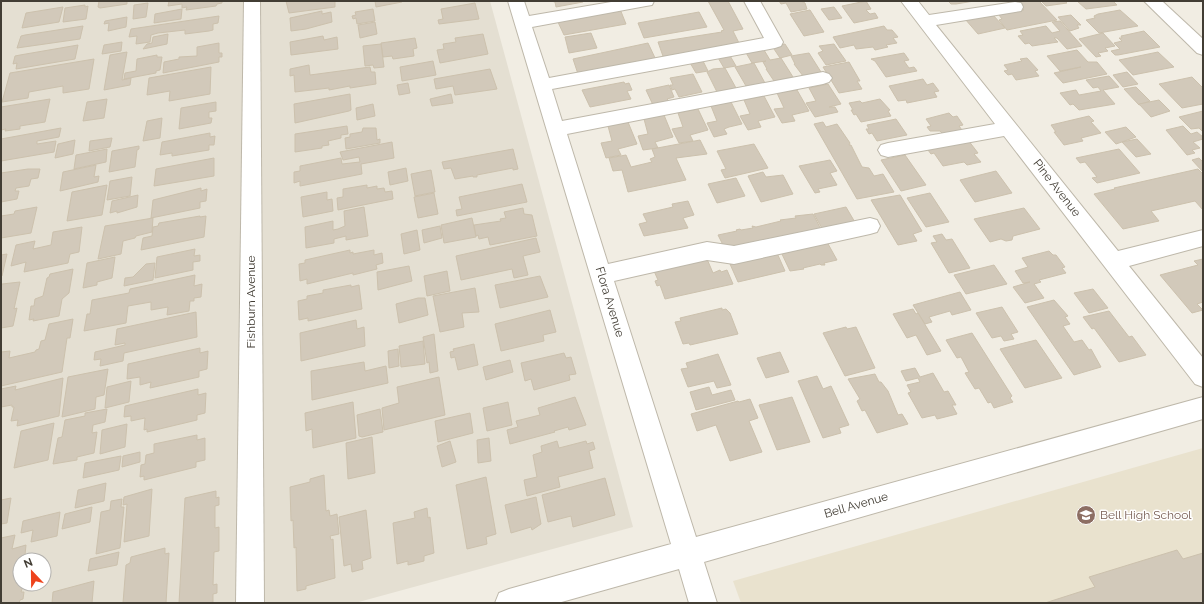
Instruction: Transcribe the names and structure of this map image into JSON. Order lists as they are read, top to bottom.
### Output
{
  "streets": {
    "street": [
      "Pine Avenue",
      "Fishburn Avenue",
      "Flora Avenue",
      "Bell Avenue"
    ]
  },
  "crossings": [
    ["Flora Avenue", "Bell Avenue"]
  ],
  "places": {
    "school or university": ["Bell High School"]
  },
  "north": "top"
}
